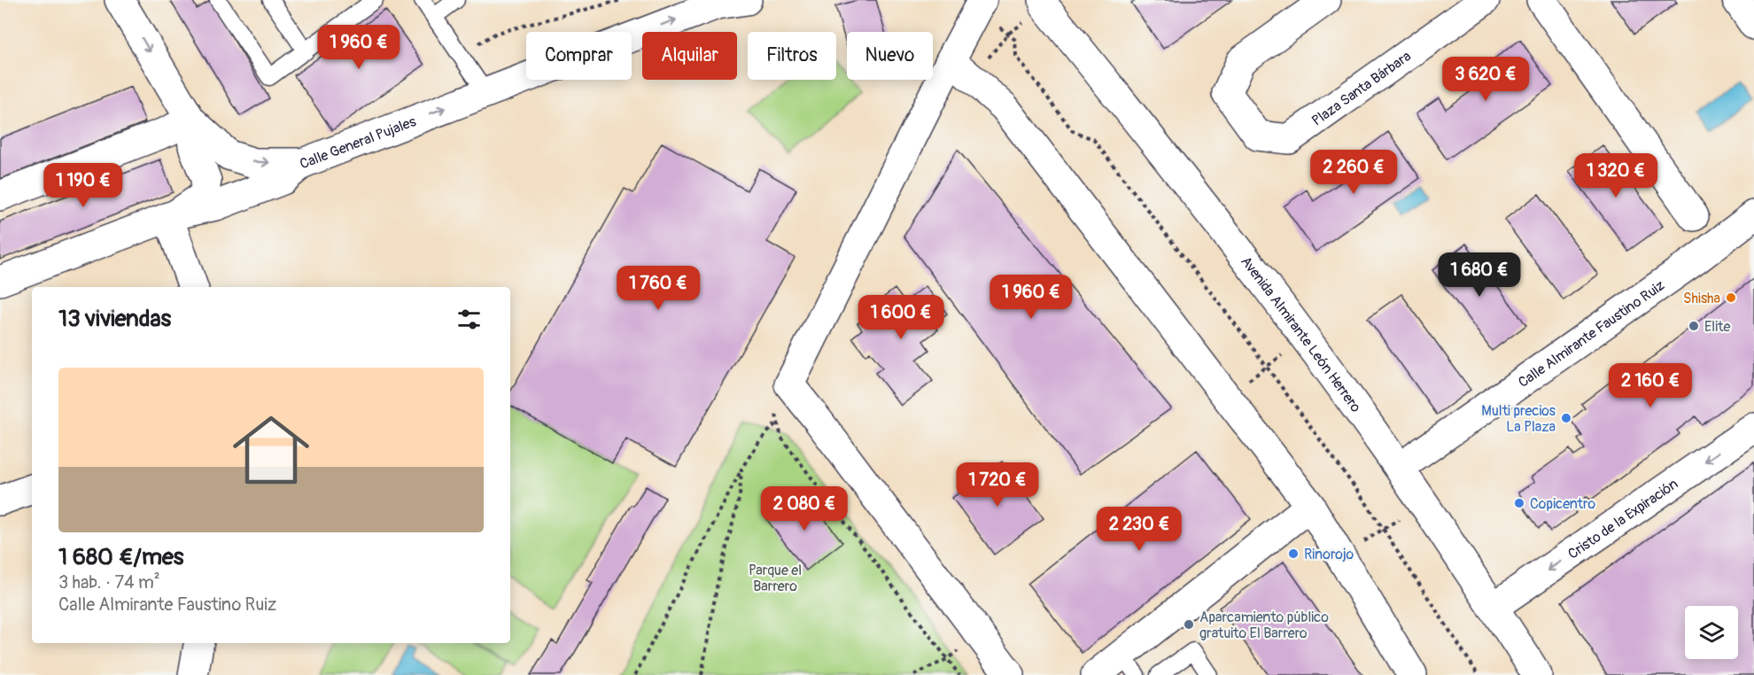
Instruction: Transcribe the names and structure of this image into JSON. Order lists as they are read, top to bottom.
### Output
{
  "streets": {
    "street": [
      "Plaza Santa Bárbara",
      "Calle General Pujales",
      "Avenida Almirante León Herrero",
      "Calle Almirante Faustino Ruiz",
      "Cristo de la Expiración"
    ]
  },
  "crossings": [
    ["Avenida Almirante León Herrero", "Calle Almirante Faustino Ruiz"],
    ["Avenida Almirante León Herrero", "Cristo de la Expiración"]
  ],
  "one_way": ["Calle General Pujales", "Cristo de la Expiración"],
  "parks": ["Parque el Barrero"],
  "places": [
    "Shisha",
    "Elite",
    "Multi precios La Plaza",
    "Copicentro",
    "Rinorojo",
    "Aparcamiento público gratuito El Barrero"
  ],
  "page": {
    "price": [
      "1 960 €",
      "3 620 €",
      "2 260 €",
      "1 320 €",
      "1 190 €",
      "1 680 €",
      "1 760 €",
      "1 960 €",
      "1 600 €",
      "2 160 €",
      "1 720 €",
      "2 080 €",
      "2 230 €"
    ],
    "chip": [
      "Comprar",
      "Alquilar",
      "Filtros",
      "Nuevo"
    ],
    "heading": "13 viviendas",
    "list": [
      {
        "name": "1 680 €/mes",
        "note": "3 hab. · 74 m² · Calle Almirante Faustino Ruiz"
      }
    ]
  }
}
